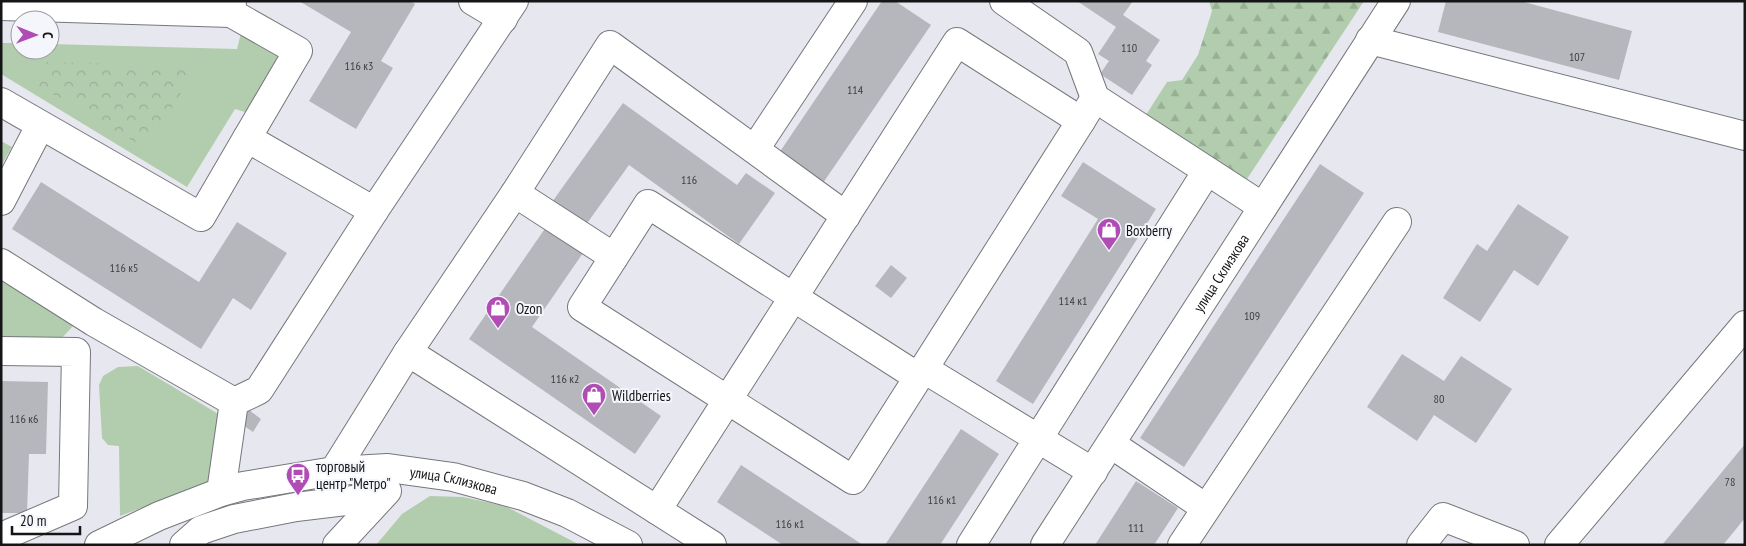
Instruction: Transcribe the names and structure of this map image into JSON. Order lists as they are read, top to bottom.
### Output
{
  "streets": {
    "street": ["улица Склизкова"]
  },
  "places": {
    "shop": ["Boxberry", "Ozon", "Wildberries"],
    "bus stop": ["торговый центр \"Метро\""]
  },
  "house_numbers": [
    "110",
    "107",
    "116 к3",
    "114",
    "116",
    "116 к5",
    "114 к1",
    "109",
    "116 к2",
    "80",
    "116 к6",
    "78",
    "116 к1",
    "116 к1",
    "111"
  ],
  "scale_bar": "20 m",
  "north": "right"
}
